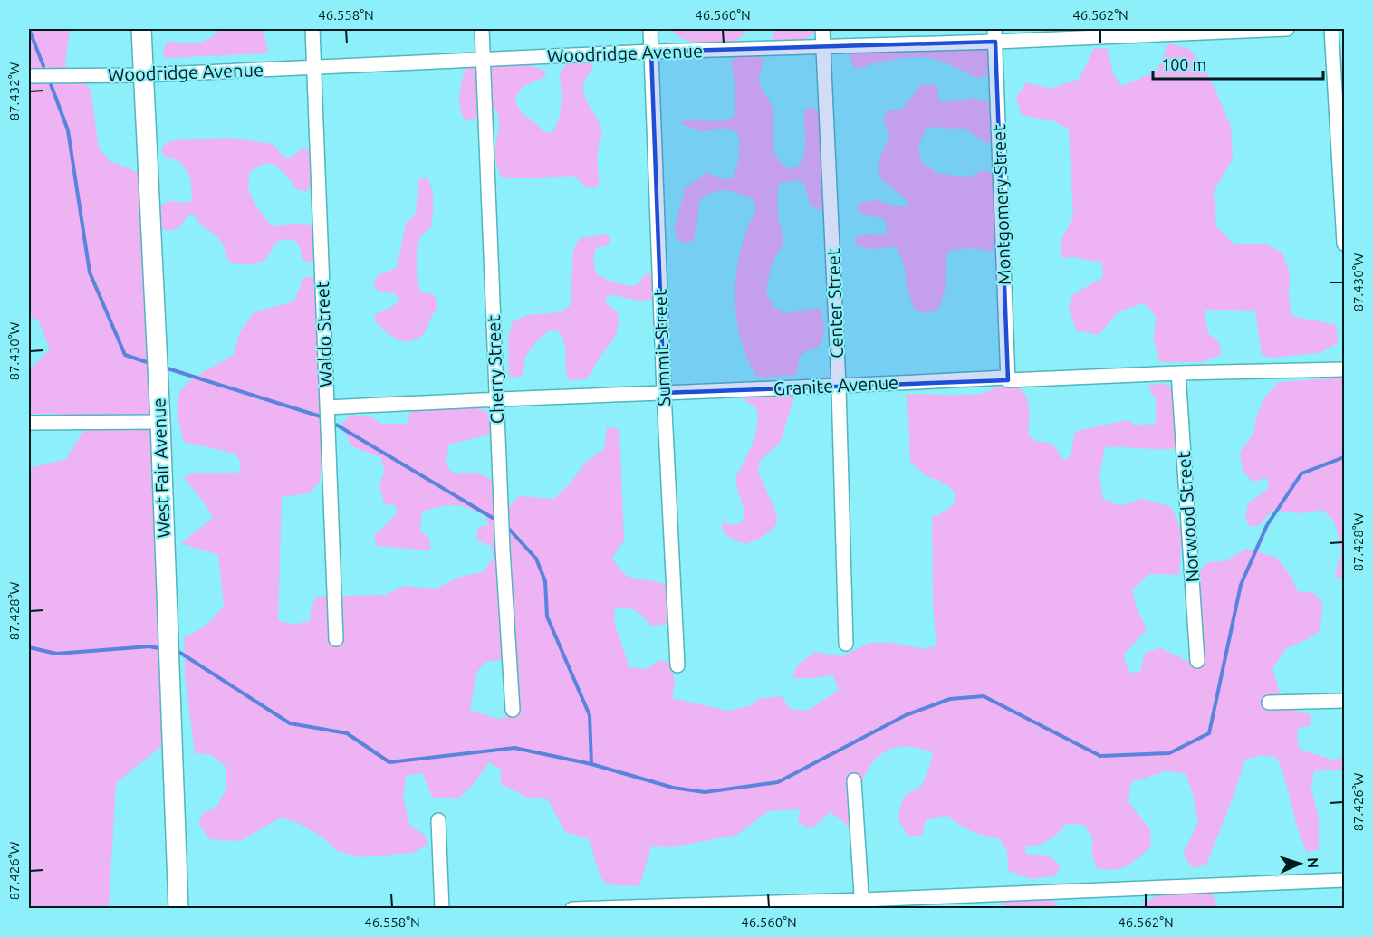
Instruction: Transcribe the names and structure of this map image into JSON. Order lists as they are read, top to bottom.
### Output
{
  "streets": {
    "street": [
      "Woodridge Avenue",
      "Montgomery Street",
      "Center Street",
      "Waldo Street",
      "Summit Street",
      "Cherry Street",
      "Granite Avenue",
      "West Fair Avenue",
      "Norwood Street"
    ]
  },
  "crossings": [
    ["Woodridge Avenue", "Montgomery Street"],
    ["Woodridge Avenue", "Center Street"],
    ["Woodridge Avenue", "Waldo Street"],
    ["Woodridge Avenue", "Summit Street"],
    ["Woodridge Avenue", "Cherry Street"],
    ["Woodridge Avenue", "West Fair Avenue"],
    ["Montgomery Street", "Granite Avenue"],
    ["Center Street", "Granite Avenue"],
    ["Waldo Street", "Granite Avenue"],
    ["Summit Street", "Granite Avenue"],
    ["Cherry Street", "Granite Avenue"],
    ["Granite Avenue", "Norwood Street"]
  ],
  "scale_bar": "100 m",
  "north": "right",
  "coordinates": [
    "46.558°N",
    "46.560°N",
    "46.562°N",
    "87.432°W",
    "87.430°W",
    "87.428°W",
    "87.426°W"
  ]
}
